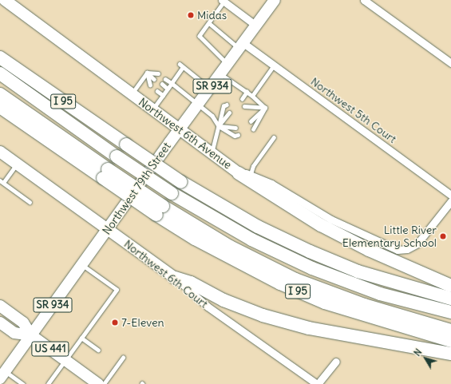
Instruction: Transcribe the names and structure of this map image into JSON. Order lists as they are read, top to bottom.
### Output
{
  "streets": {
    "highway": ["I 95"],
    "main road": [
      "SR 934",
      "Northwest 6th Avenue",
      "Northwest 79th Street",
      "Northwest 6th Court",
      "US 441"
    ],
    "street": ["Northwest 5th Court"]
  },
  "crossings": [
    ["Northwest 5th Court", "Northwest 79th Street"],
    ["Northwest 6th Avenue", "Northwest 79th Street"],
    ["Northwest 79th Street", "Northwest 6th Court"],
    ["Northwest 79th Street", "US 441"]
  ],
  "places": ["Midas", "Little River Elementary School", "7-Eleven"],
  "north": "top left"
}
